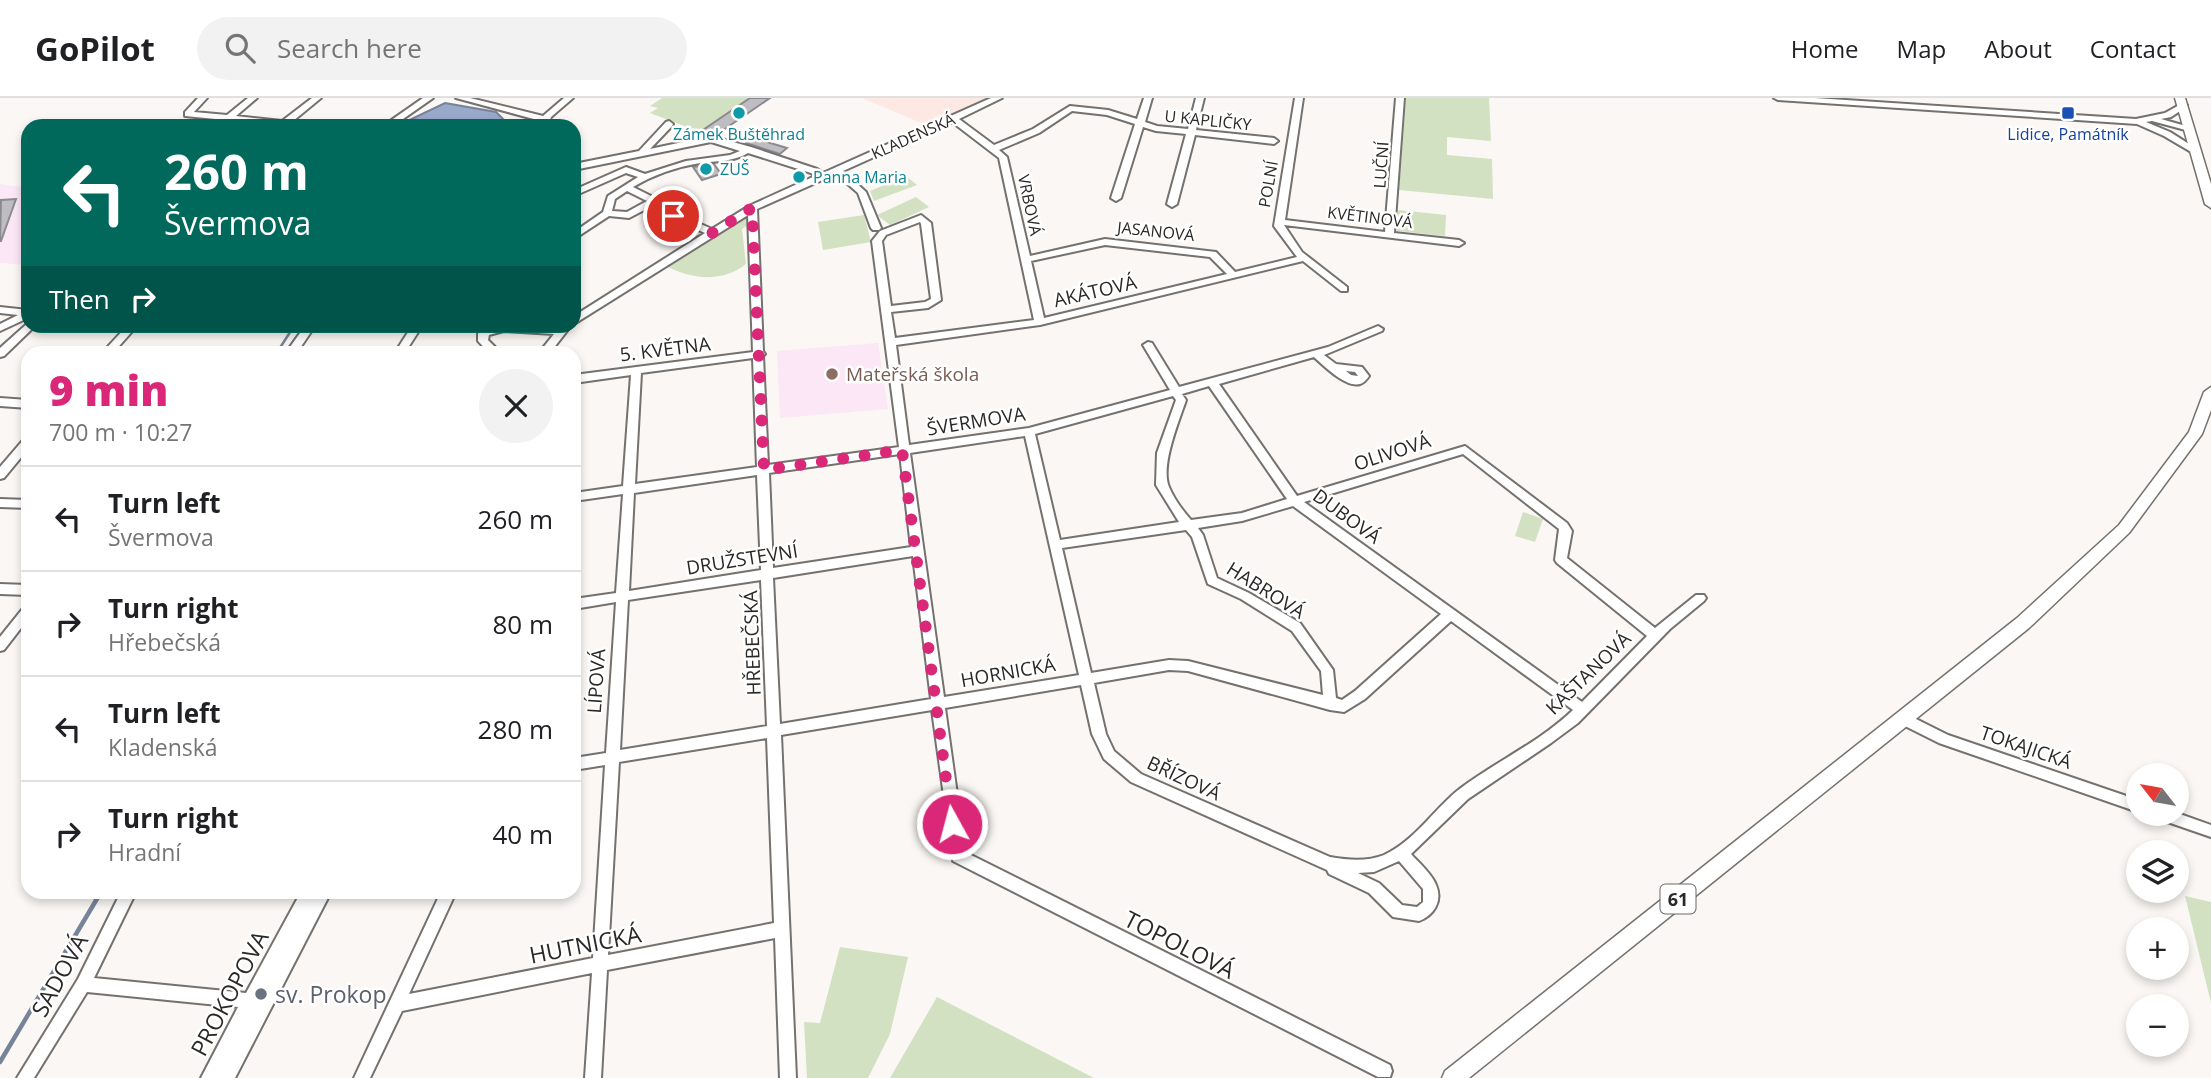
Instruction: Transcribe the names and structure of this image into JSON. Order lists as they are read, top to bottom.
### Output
{
  "streets": {
    "main road": ["61"],
    "street": [
      "U KAPLIČKY",
      "KLADENSKÁ",
      "LUČNÍ",
      "POLNÍ",
      "VRBOVÁ",
      "KVĚTINOVÁ",
      "JASANOVÁ",
      "AKÁTOVÁ",
      "5. KVĚTNA",
      "ŠVERMOVA",
      "OLIVOVÁ",
      "DUBOVÁ",
      "DRUŽSTEVNÍ",
      "HABROVÁ",
      "HŘEBEČSKÁ",
      "HORNICKÁ",
      "KAŠTANOVÁ",
      "LÍPOVÁ",
      "TOKAJICKÁ",
      "BŘÍZOVÁ",
      "HUTNICKÁ",
      "TOPOLOVÁ",
      "SADOVÁ",
      "PROKOPOVA"
    ]
  },
  "crossings": [
    ["U KAPLIČKY", "VRBOVÁ"],
    ["KLADENSKÁ", "HŘEBEČSKÁ"],
    ["LUČNÍ", "KVĚTINOVÁ"],
    ["POLNÍ", "KVĚTINOVÁ"],
    ["POLNÍ", "AKÁTOVÁ"],
    ["VRBOVÁ", "JASANOVÁ"],
    ["VRBOVÁ", "AKÁTOVÁ"],
    ["JASANOVÁ", "AKÁTOVÁ"],
    ["5. KVĚTNA", "HŘEBEČSKÁ"],
    ["5. KVĚTNA", "LÍPOVÁ"],
    ["ŠVERMOVA", "DUBOVÁ"],
    ["ŠVERMOVA", "HABROVÁ"],
    ["ŠVERMOVA", "HŘEBEČSKÁ"],
    ["ŠVERMOVA", "LÍPOVÁ"],
    ["ŠVERMOVA", "BŘÍZOVÁ"],
    ["OLIVOVÁ", "DUBOVÁ"],
    ["OLIVOVÁ", "HABROVÁ"],
    ["OLIVOVÁ", "KAŠTANOVÁ"],
    ["OLIVOVÁ", "BŘÍZOVÁ"],
    ["DUBOVÁ", "KAŠTANOVÁ"],
    ["DRUŽSTEVNÍ", "HŘEBEČSKÁ"],
    ["DRUŽSTEVNÍ", "LÍPOVÁ"],
    ["HABROVÁ", "HORNICKÁ"],
    ["HŘEBEČSKÁ", "HORNICKÁ"],
    ["HŘEBEČSKÁ", "HUTNICKÁ"],
    ["HORNICKÁ", "LÍPOVÁ"],
    ["HORNICKÁ", "BŘÍZOVÁ"],
    ["HORNICKÁ", "TOPOLOVÁ"],
    ["KAŠTANOVÁ", "BŘÍZOVÁ"],
    ["LÍPOVÁ", "HUTNICKÁ"],
    ["TOKAJICKÁ", "61"]
  ],
  "places": {
    "other": [
      "Zámek Buštěhrad",
      "ZUŠ",
      "Panna Maria",
      "Mateřská škola",
      "sv. Prokop"
    ],
    "transit": ["Lidice, Památník"]
  },
  "north": "top left",
  "page": {
    "header": "GoPilot",
    "search": "Search here",
    "nav": [
      "Home",
      "Map",
      "About",
      "Contact"
    ],
    "turn": ["260 m", "Švermova"],
    "then": "Then",
    "heading": ["9 min", "700 m · 10:27"],
    "list": [
      {
        "name": "Turn left",
        "note": "Švermova",
        "value": "260 m"
      },
      {
        "name": "Turn right",
        "note": "Hřebečská",
        "value": "80 m"
      },
      {
        "name": "Turn left",
        "note": "Kladenská",
        "value": "280 m"
      },
      {
        "name": "Turn right",
        "note": "Hradní",
        "value": "40 m"
      }
    ],
    "map_buttons": ["+", "−"]
  }
}
